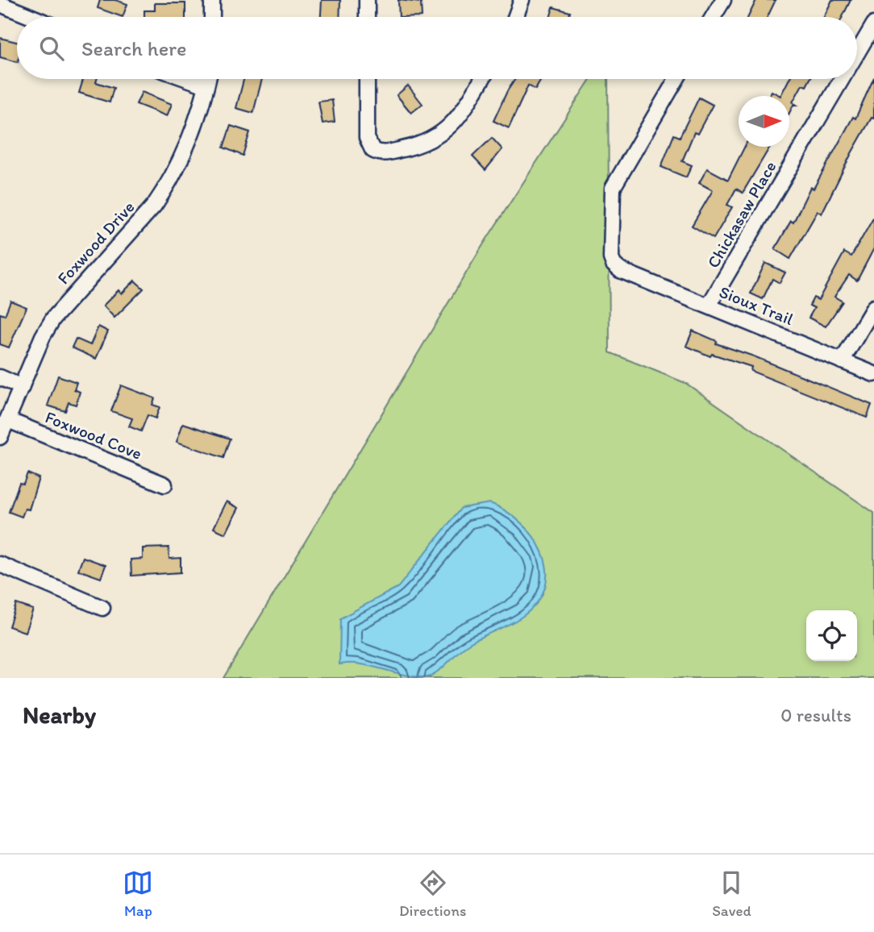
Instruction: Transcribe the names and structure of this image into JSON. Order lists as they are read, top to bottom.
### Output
{
  "streets": {
    "street": [
      "Chickasaw Place",
      "Foxwood Drive",
      "Sioux Trail",
      "Foxwood Cove"
    ]
  },
  "crossings": [
    ["Chickasaw Place", "Sioux Trail"],
    ["Foxwood Drive", "Foxwood Cove"]
  ],
  "north": "right",
  "page": {
    "search": "Search here",
    "heading": ["Nearby", "0 results"],
    "nav": ["Map", "Directions", "Saved"]
  }
}
